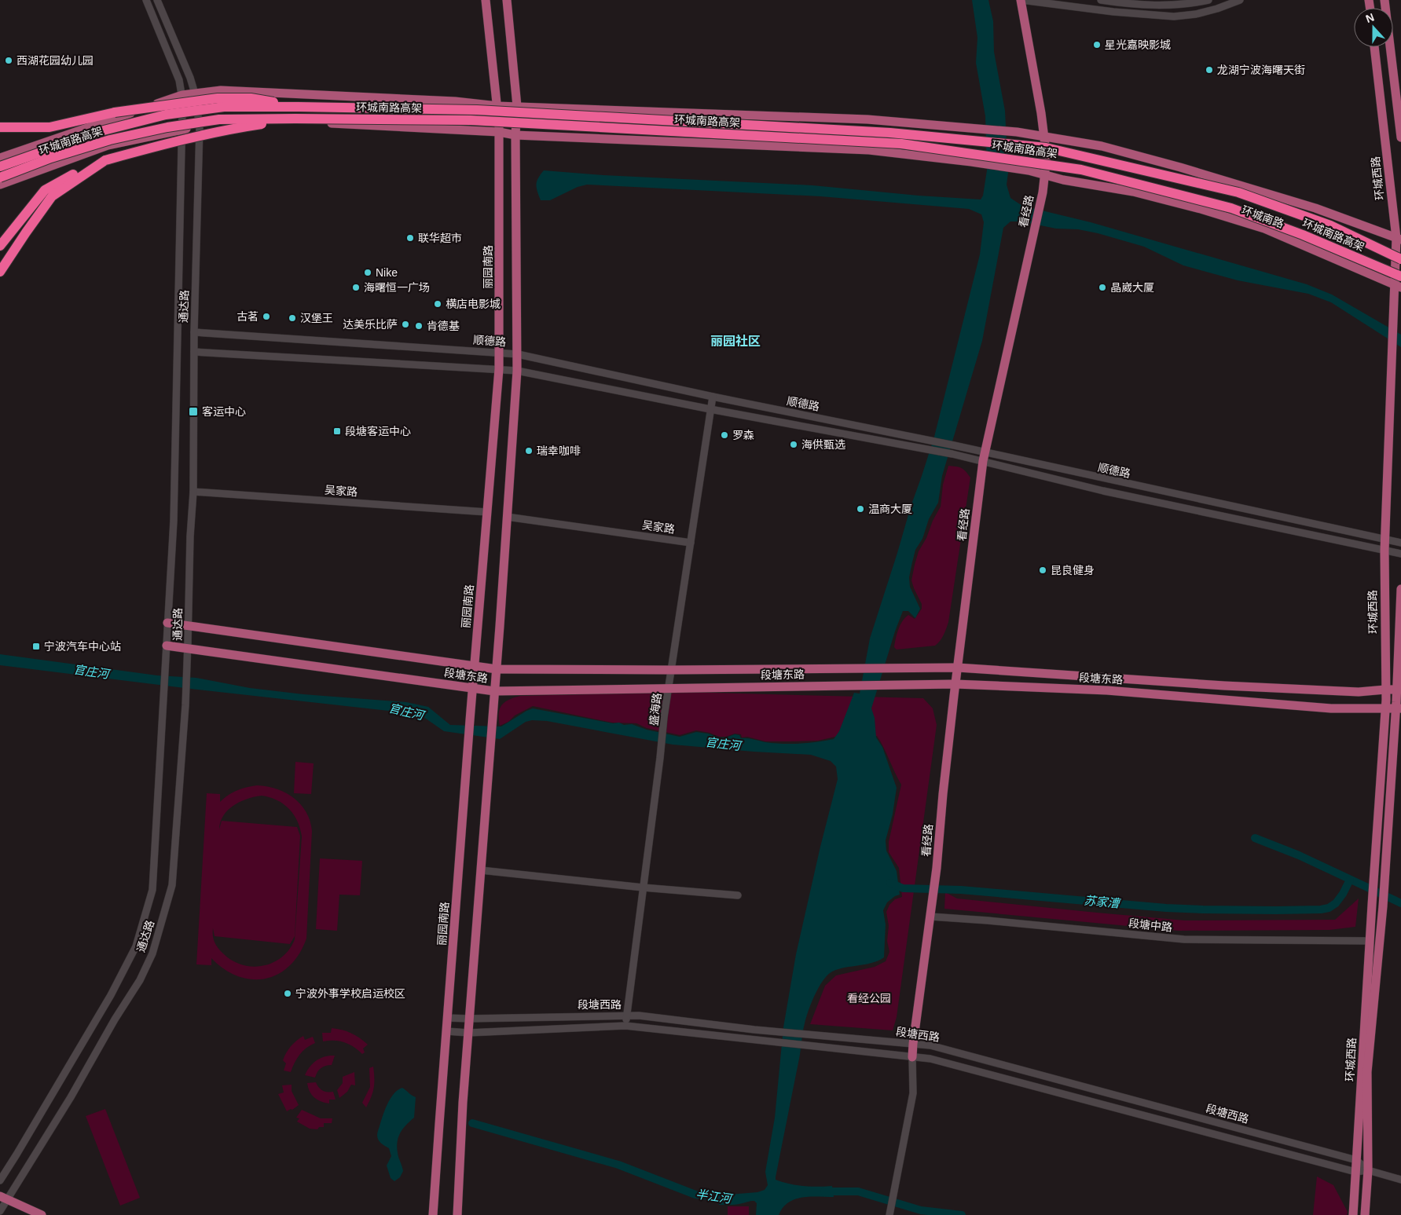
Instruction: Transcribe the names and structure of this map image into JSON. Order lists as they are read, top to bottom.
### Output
{
  "streets": {
    "highway": ["环城南路高架"],
    "main road": [
      "环城西路",
      "看经路",
      "环城南路",
      "丽园南路",
      "段塘东路"
    ],
    "street": [
      "通达路",
      "顺德路",
      "吴家路",
      "盛海路",
      "段塘中路",
      "段塘西路"
    ]
  },
  "crossings": [
    ["环城西路", "环城南路"],
    ["环城西路", "顺德路"],
    ["环城西路", "段塘东路"],
    ["环城西路", "段塘中路"],
    ["环城西路", "段塘西路"],
    ["看经路", "环城南路"],
    ["看经路", "顺德路"],
    ["看经路", "段塘东路"],
    ["看经路", "段塘中路"],
    ["看经路", "段塘西路"],
    ["环城南路", "丽园南路"],
    ["环城南路", "通达路"],
    ["丽园南路", "顺德路"],
    ["丽园南路", "吴家路"],
    ["丽园南路", "段塘东路"],
    ["丽园南路", "段塘西路"],
    ["通达路", "顺德路"],
    ["通达路", "吴家路"],
    ["通达路", "段塘东路"],
    ["顺德路", "盛海路"],
    ["吴家路", "盛海路"],
    ["段塘东路", "盛海路"],
    ["盛海路", "段塘西路"]
  ],
  "districts": ["丽园社区"],
  "water": ["官庄河", "苏家漕", "半江河"],
  "parks": ["看经公园"],
  "places": {
    "other": [
      "星光嘉映影城",
      "西湖花园幼儿园",
      "龙湖宁波海曙天街",
      "联华超市",
      "Nike",
      "海曙恒一广场",
      "晶崴大厦",
      "横店电影城",
      "古茗",
      "汉堡王",
      "达美乐比萨",
      "肯德基",
      "罗森",
      "海供甄选",
      "瑞幸咖啡",
      "温商大厦",
      "昆良健身",
      "宁波外事学校启运校区"
    ],
    "transit": ["客运中心", "段塘客运中心", "宁波汽车中心站"]
  },
  "north": "top"
}
